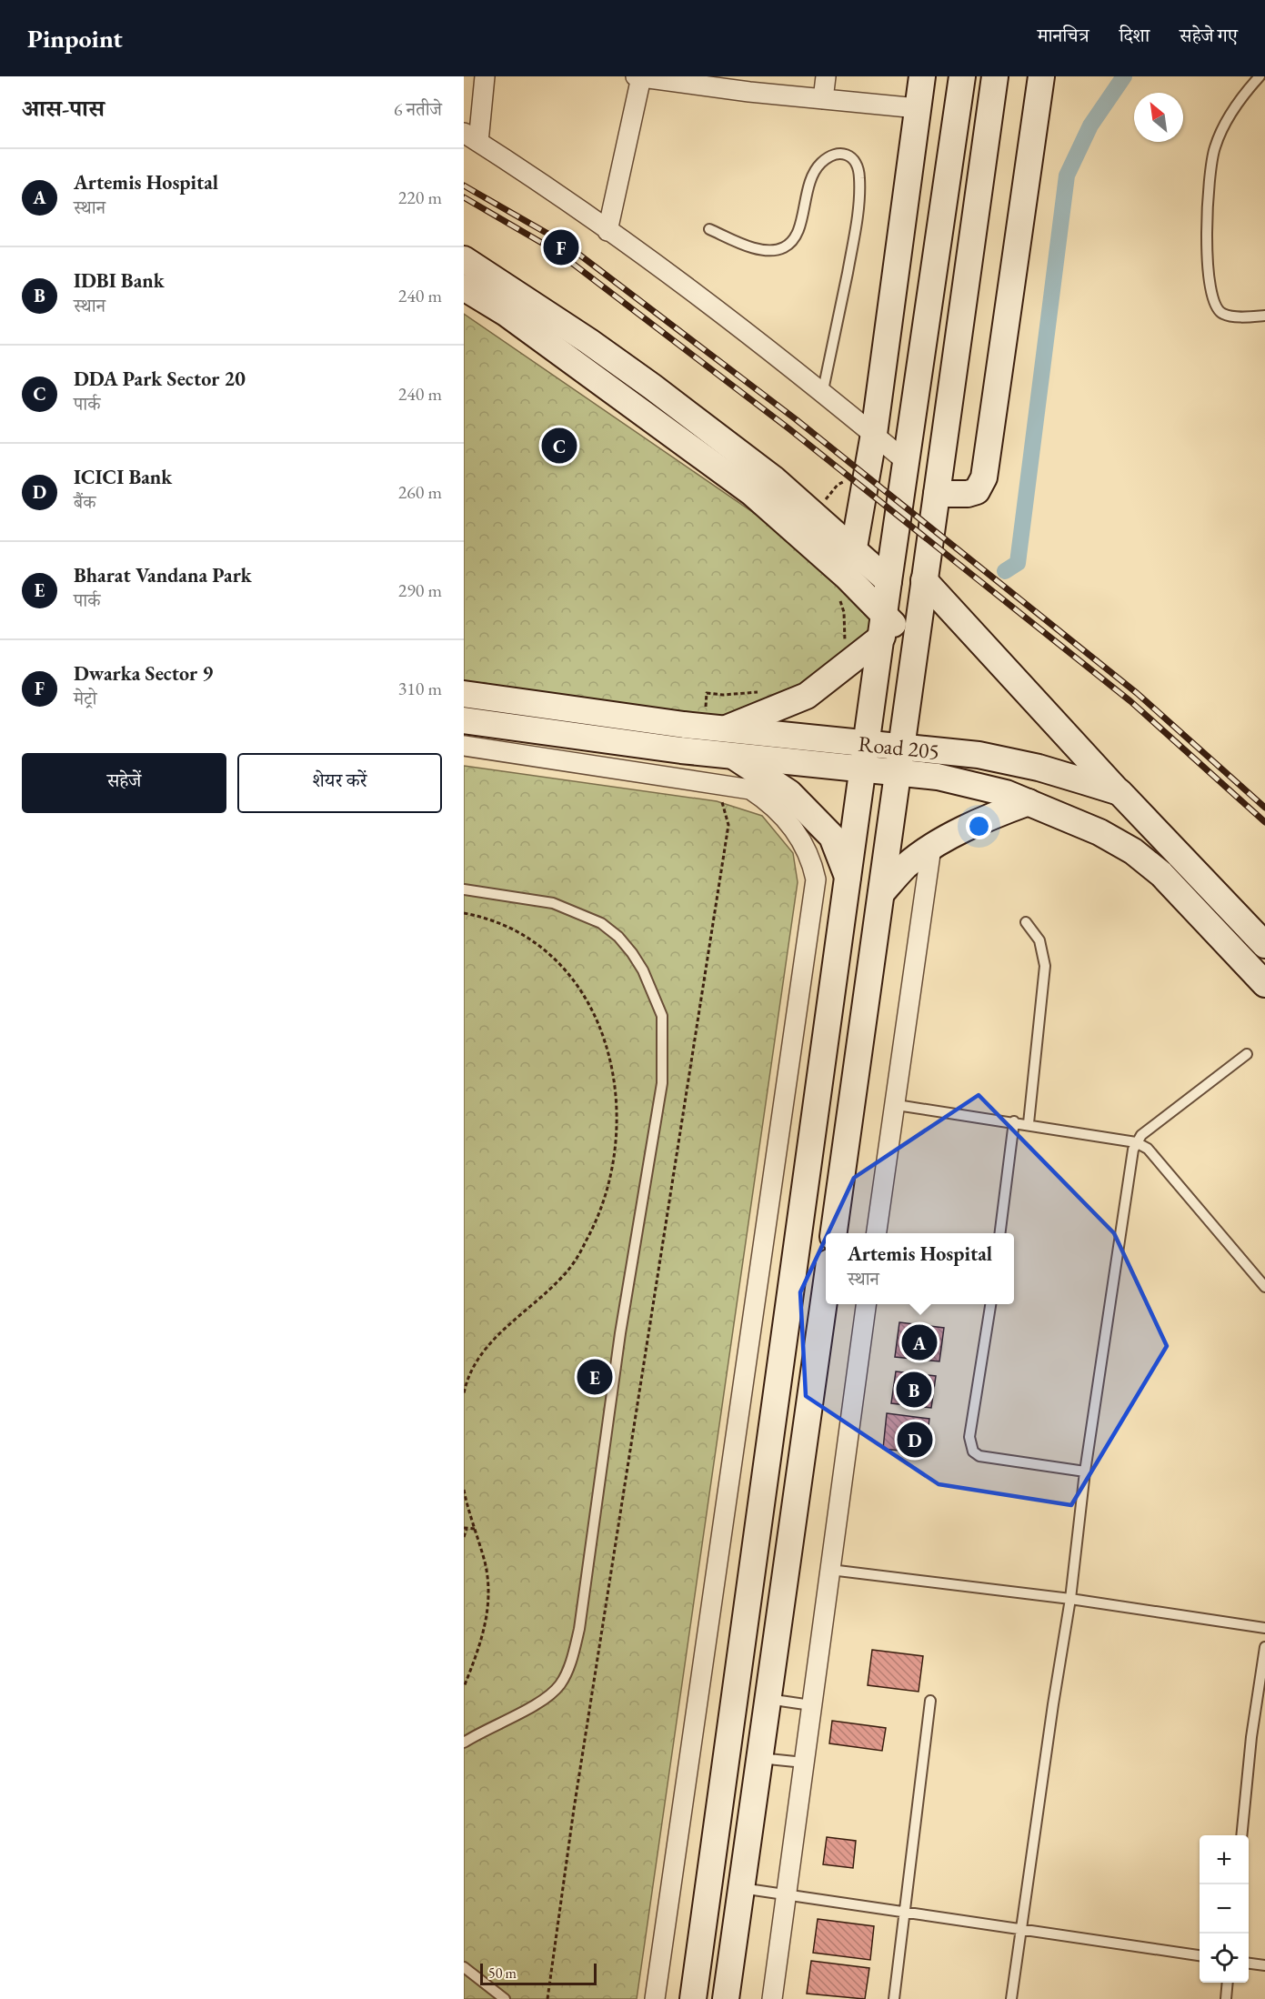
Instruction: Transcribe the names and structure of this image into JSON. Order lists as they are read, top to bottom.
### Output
{
  "streets": {
    "street": ["Road 205"]
  },
  "scale_bar": "50 m",
  "north": "top left",
  "page": {
    "header": "Pinpoint",
    "nav": ["मानचित्र", "दिशा", "सहेजे गए"],
    "heading": ["आस-पास", "6 नतीजे"],
    "list": [
      {
        "mark": "A",
        "name": "Artemis Hospital",
        "note": "स्थान",
        "value": "220 m"
      },
      {
        "mark": "B",
        "name": "IDBI Bank",
        "note": "स्थान",
        "value": "240 m"
      },
      {
        "mark": "C",
        "name": "DDA Park Sector 20",
        "note": "पार्क",
        "value": "240 m"
      },
      {
        "mark": "D",
        "name": "ICICI Bank",
        "note": "बैंक",
        "value": "260 m"
      },
      {
        "mark": "E",
        "name": "Bharat Vandana Park",
        "note": "पार्क",
        "value": "290 m"
      },
      {
        "mark": "F",
        "name": "Dwarka Sector 9",
        "note": "मेट्रो",
        "value": "310 m"
      }
    ],
    "pins": [
      "F",
      "C",
      "A",
      "E",
      "B",
      "D"
    ],
    "buttons": ["सहेजें", "शेयर करें"],
    "popup": ["Artemis Hospital", "स्थान"],
    "map_buttons": ["+", "−"],
    "scale": "50 m"
  }
}
